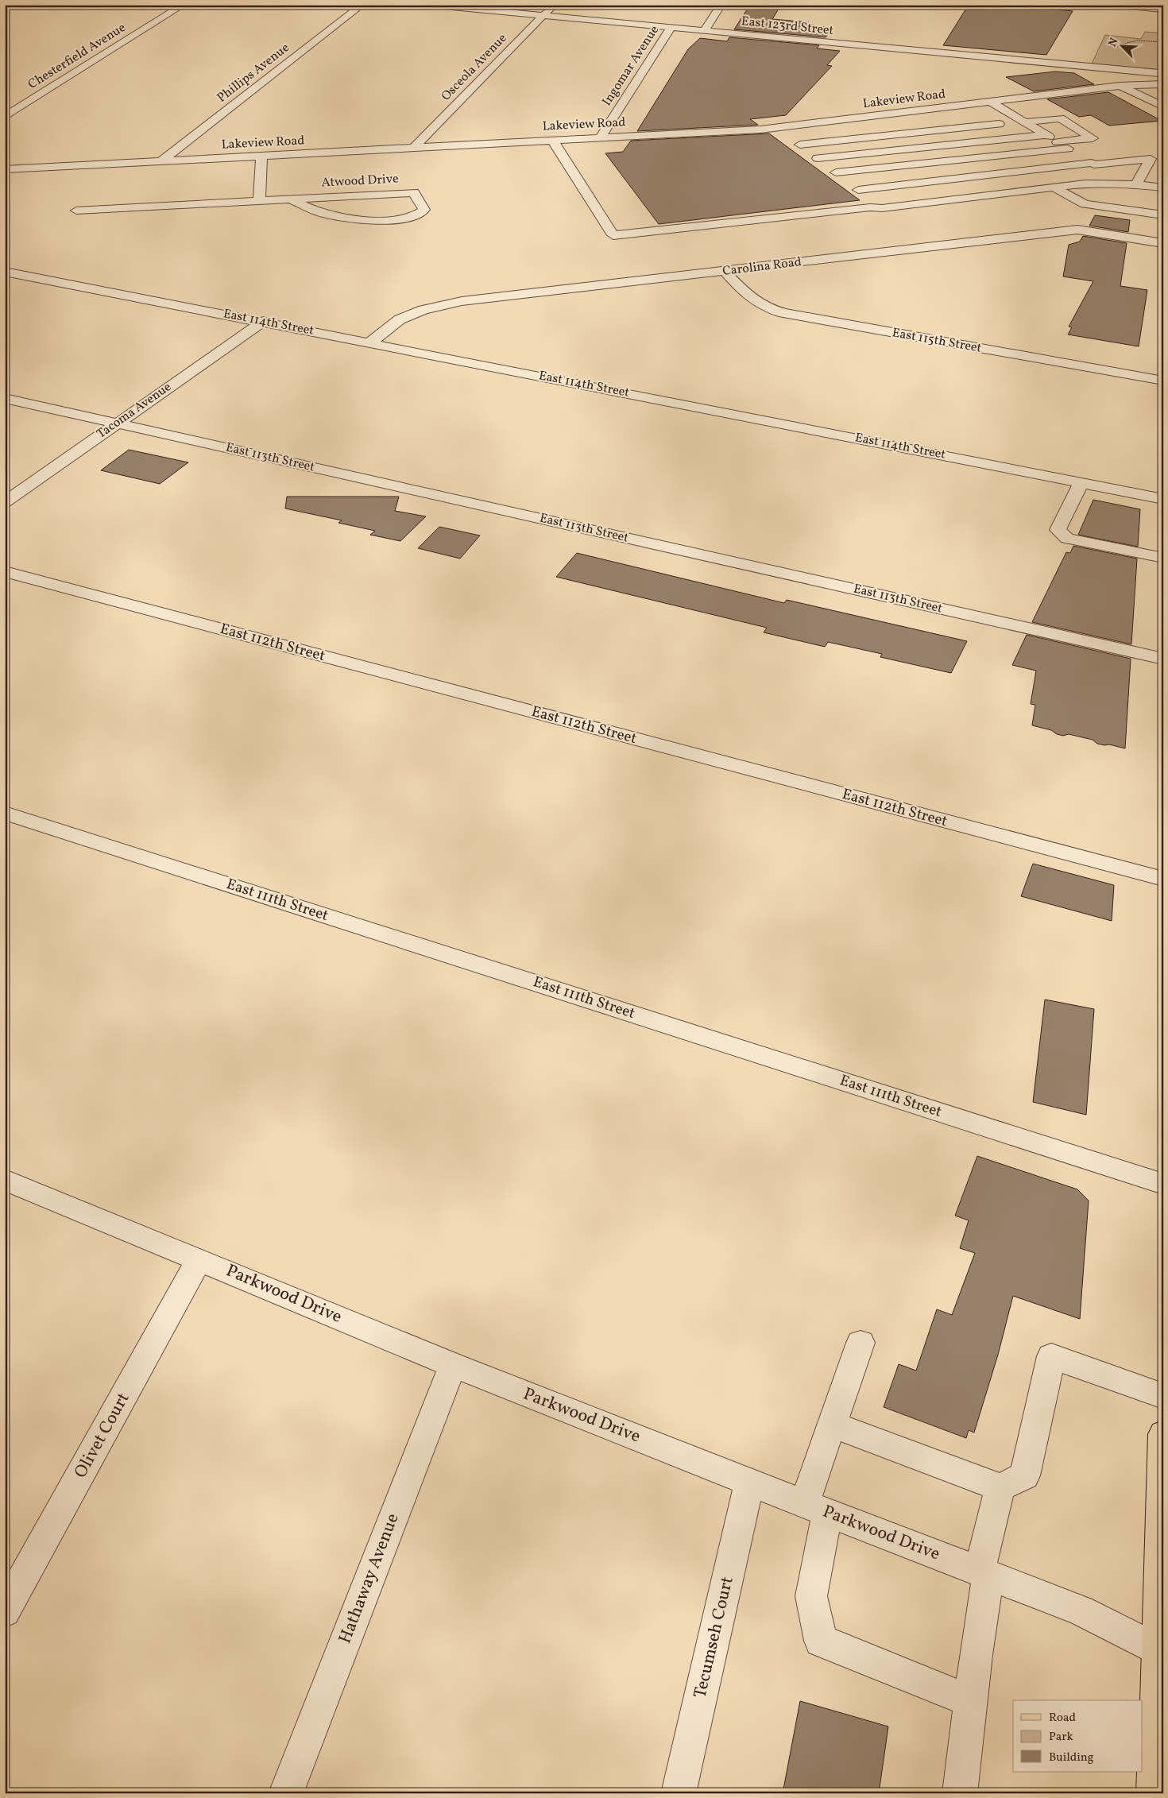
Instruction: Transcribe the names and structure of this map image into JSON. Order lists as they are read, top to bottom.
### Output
{
  "streets": {
    "street": [
      "East 123rd Street",
      "Chesterfield Avenue",
      "Ingomar Avenue",
      "Osceola Avenue",
      "Phillips Avenue",
      "Lakeview Road",
      "Atwood Drive",
      "Carolina Road",
      "East 114th Street",
      "East 115th Street",
      "Tacoma Avenue",
      "East 113th Street",
      "East 112th Street",
      "East 111th Street",
      "Parkwood Drive",
      "Olivet Court",
      "Hathaway Avenue",
      "Tecumseh Court"
    ]
  },
  "crossings": [
    ["East 123rd Street", "Ingomar Avenue"],
    ["East 123rd Street", "Osceola Avenue"],
    ["Ingomar Avenue", "Lakeview Road"],
    ["Osceola Avenue", "Lakeview Road"],
    ["Phillips Avenue", "Lakeview Road"],
    ["Carolina Road", "East 114th Street"],
    ["Carolina Road", "East 115th Street"],
    ["East 114th Street", "Tacoma Avenue"],
    ["Tacoma Avenue", "East 113th Street"],
    ["Parkwood Drive", "Olivet Court"],
    ["Parkwood Drive", "Hathaway Avenue"],
    ["Parkwood Drive", "Tecumseh Court"]
  ],
  "legend": ["Road", "Park", "Building"],
  "north": "top left"
}
